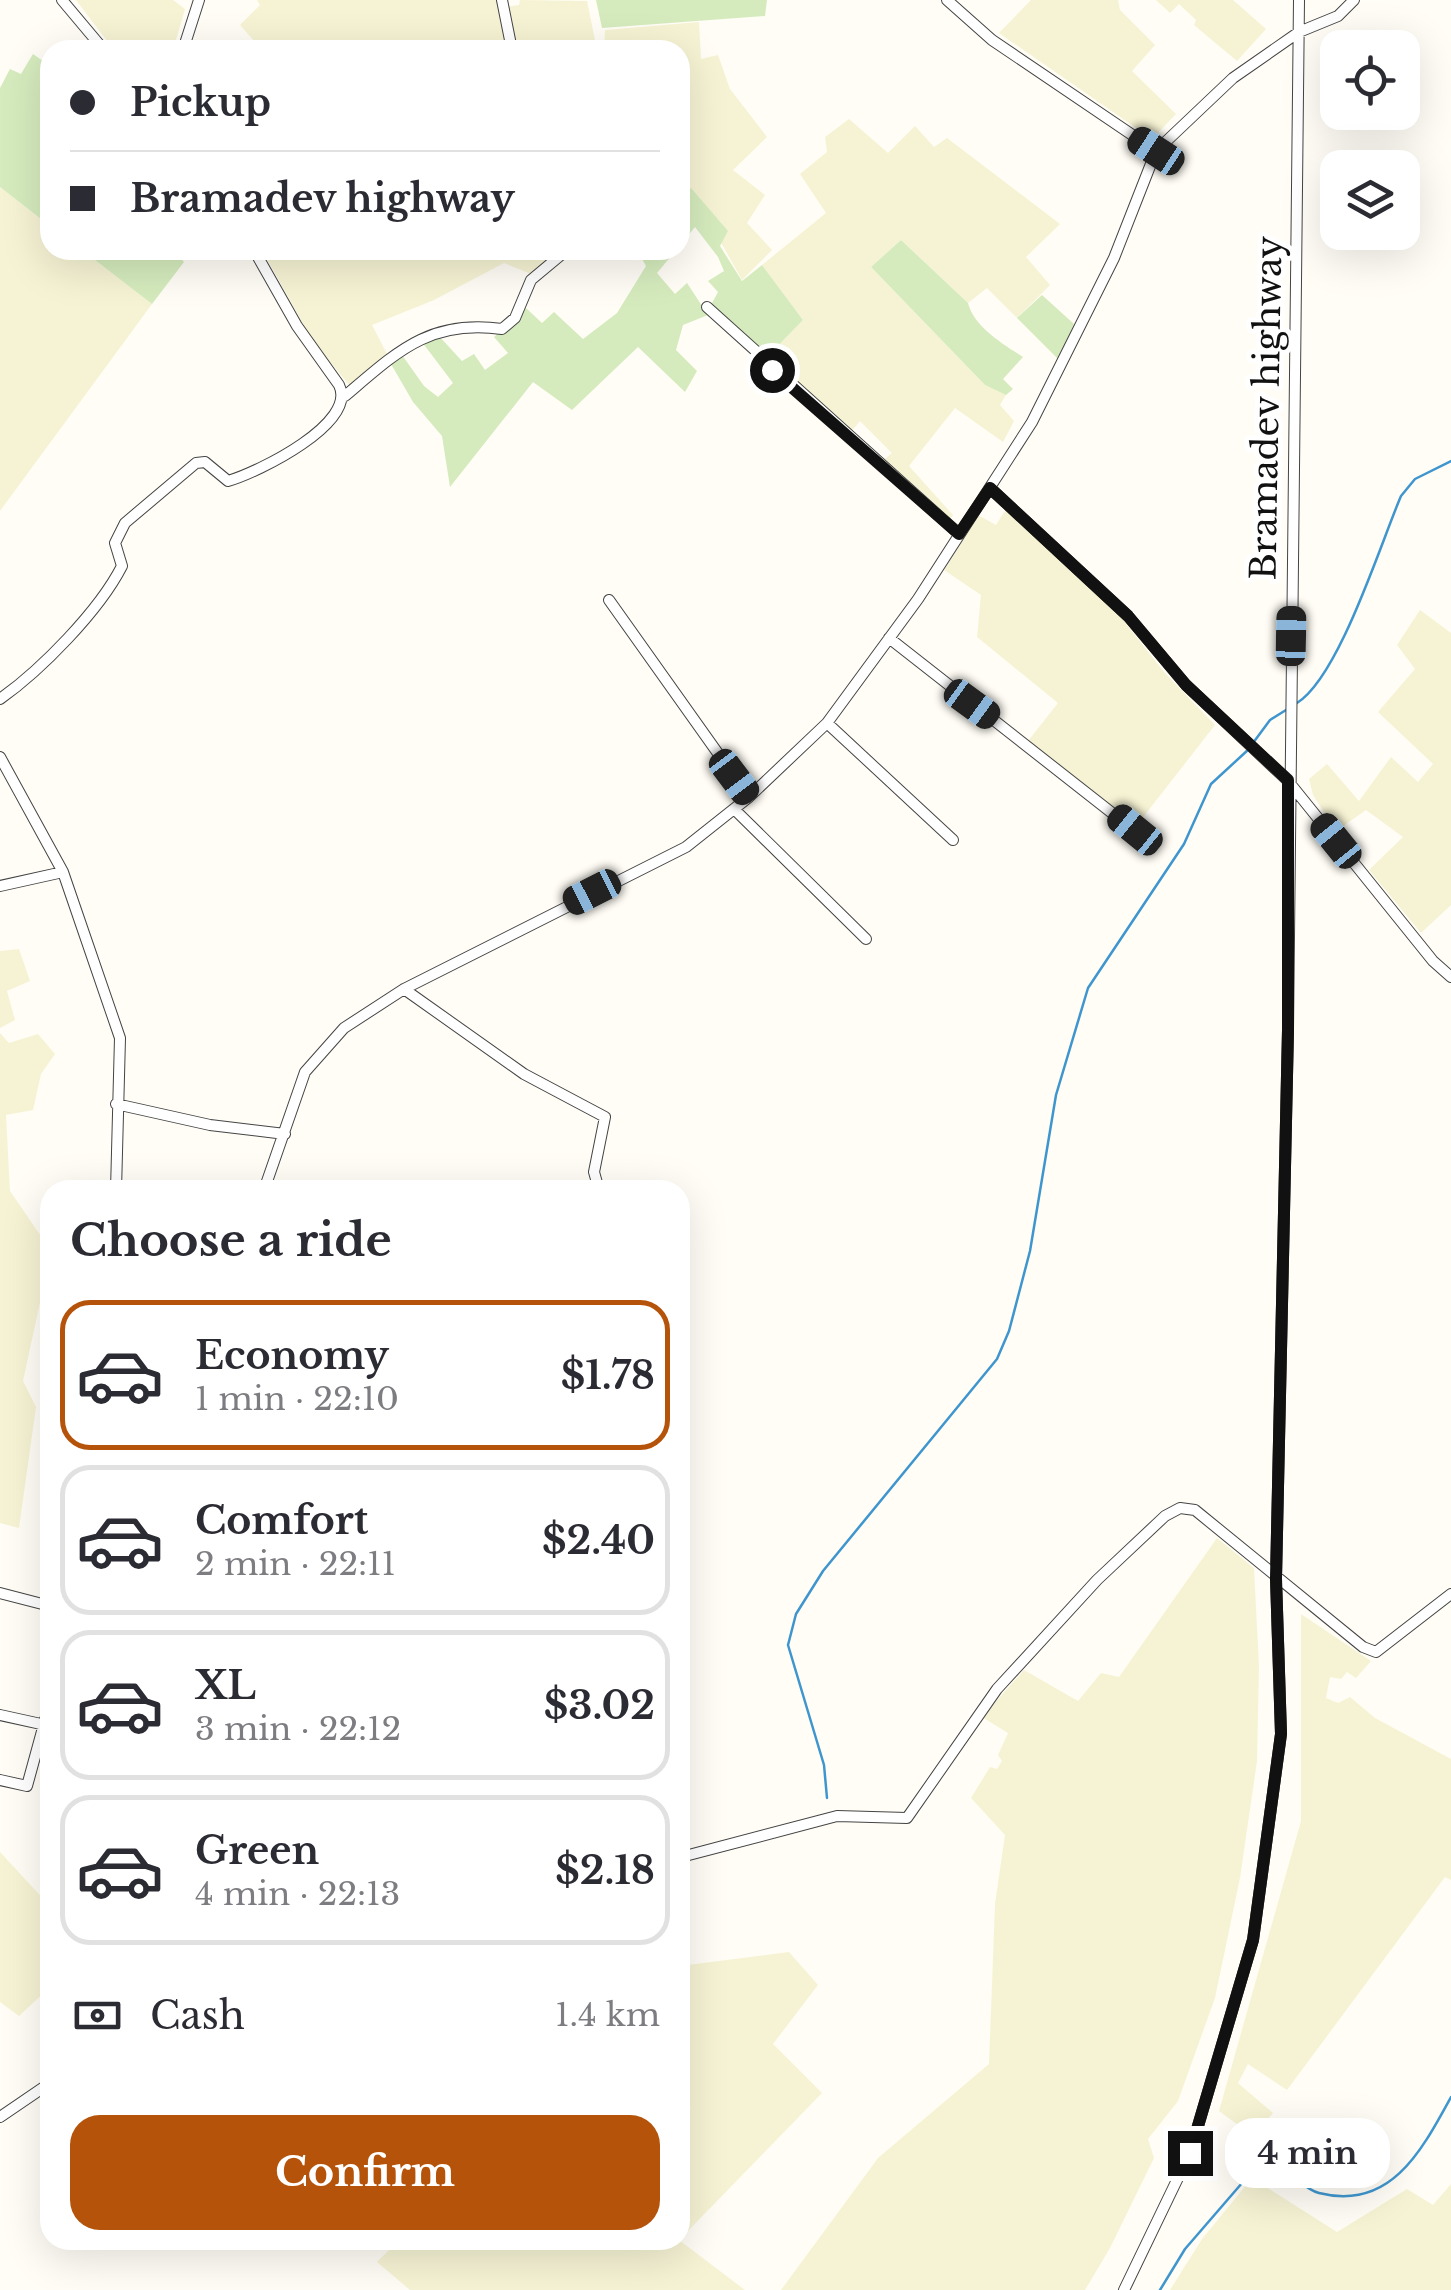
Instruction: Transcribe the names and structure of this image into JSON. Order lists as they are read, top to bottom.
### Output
{
  "streets": {
    "street": ["Bramadev highway"]
  },
  "page": {
    "banner": ["Pickup", "Bramadev highway"],
    "heading": "Choose a ride",
    "list": [
      {
        "name": "Economy",
        "note": "1 min · 22:10",
        "value": "$1.78"
      },
      {
        "name": "Comfort",
        "note": "2 min · 22:11",
        "value": "$2.40"
      },
      {
        "name": "XL",
        "note": "3 min · 22:12",
        "value": "$3.02"
      },
      {
        "name": "Green",
        "note": "4 min · 22:13",
        "value": "$2.18"
      }
    ],
    "pay": ["Cash", "1.4 km"],
    "buttons": "Confirm",
    "bubble": "4 min"
  }
}
